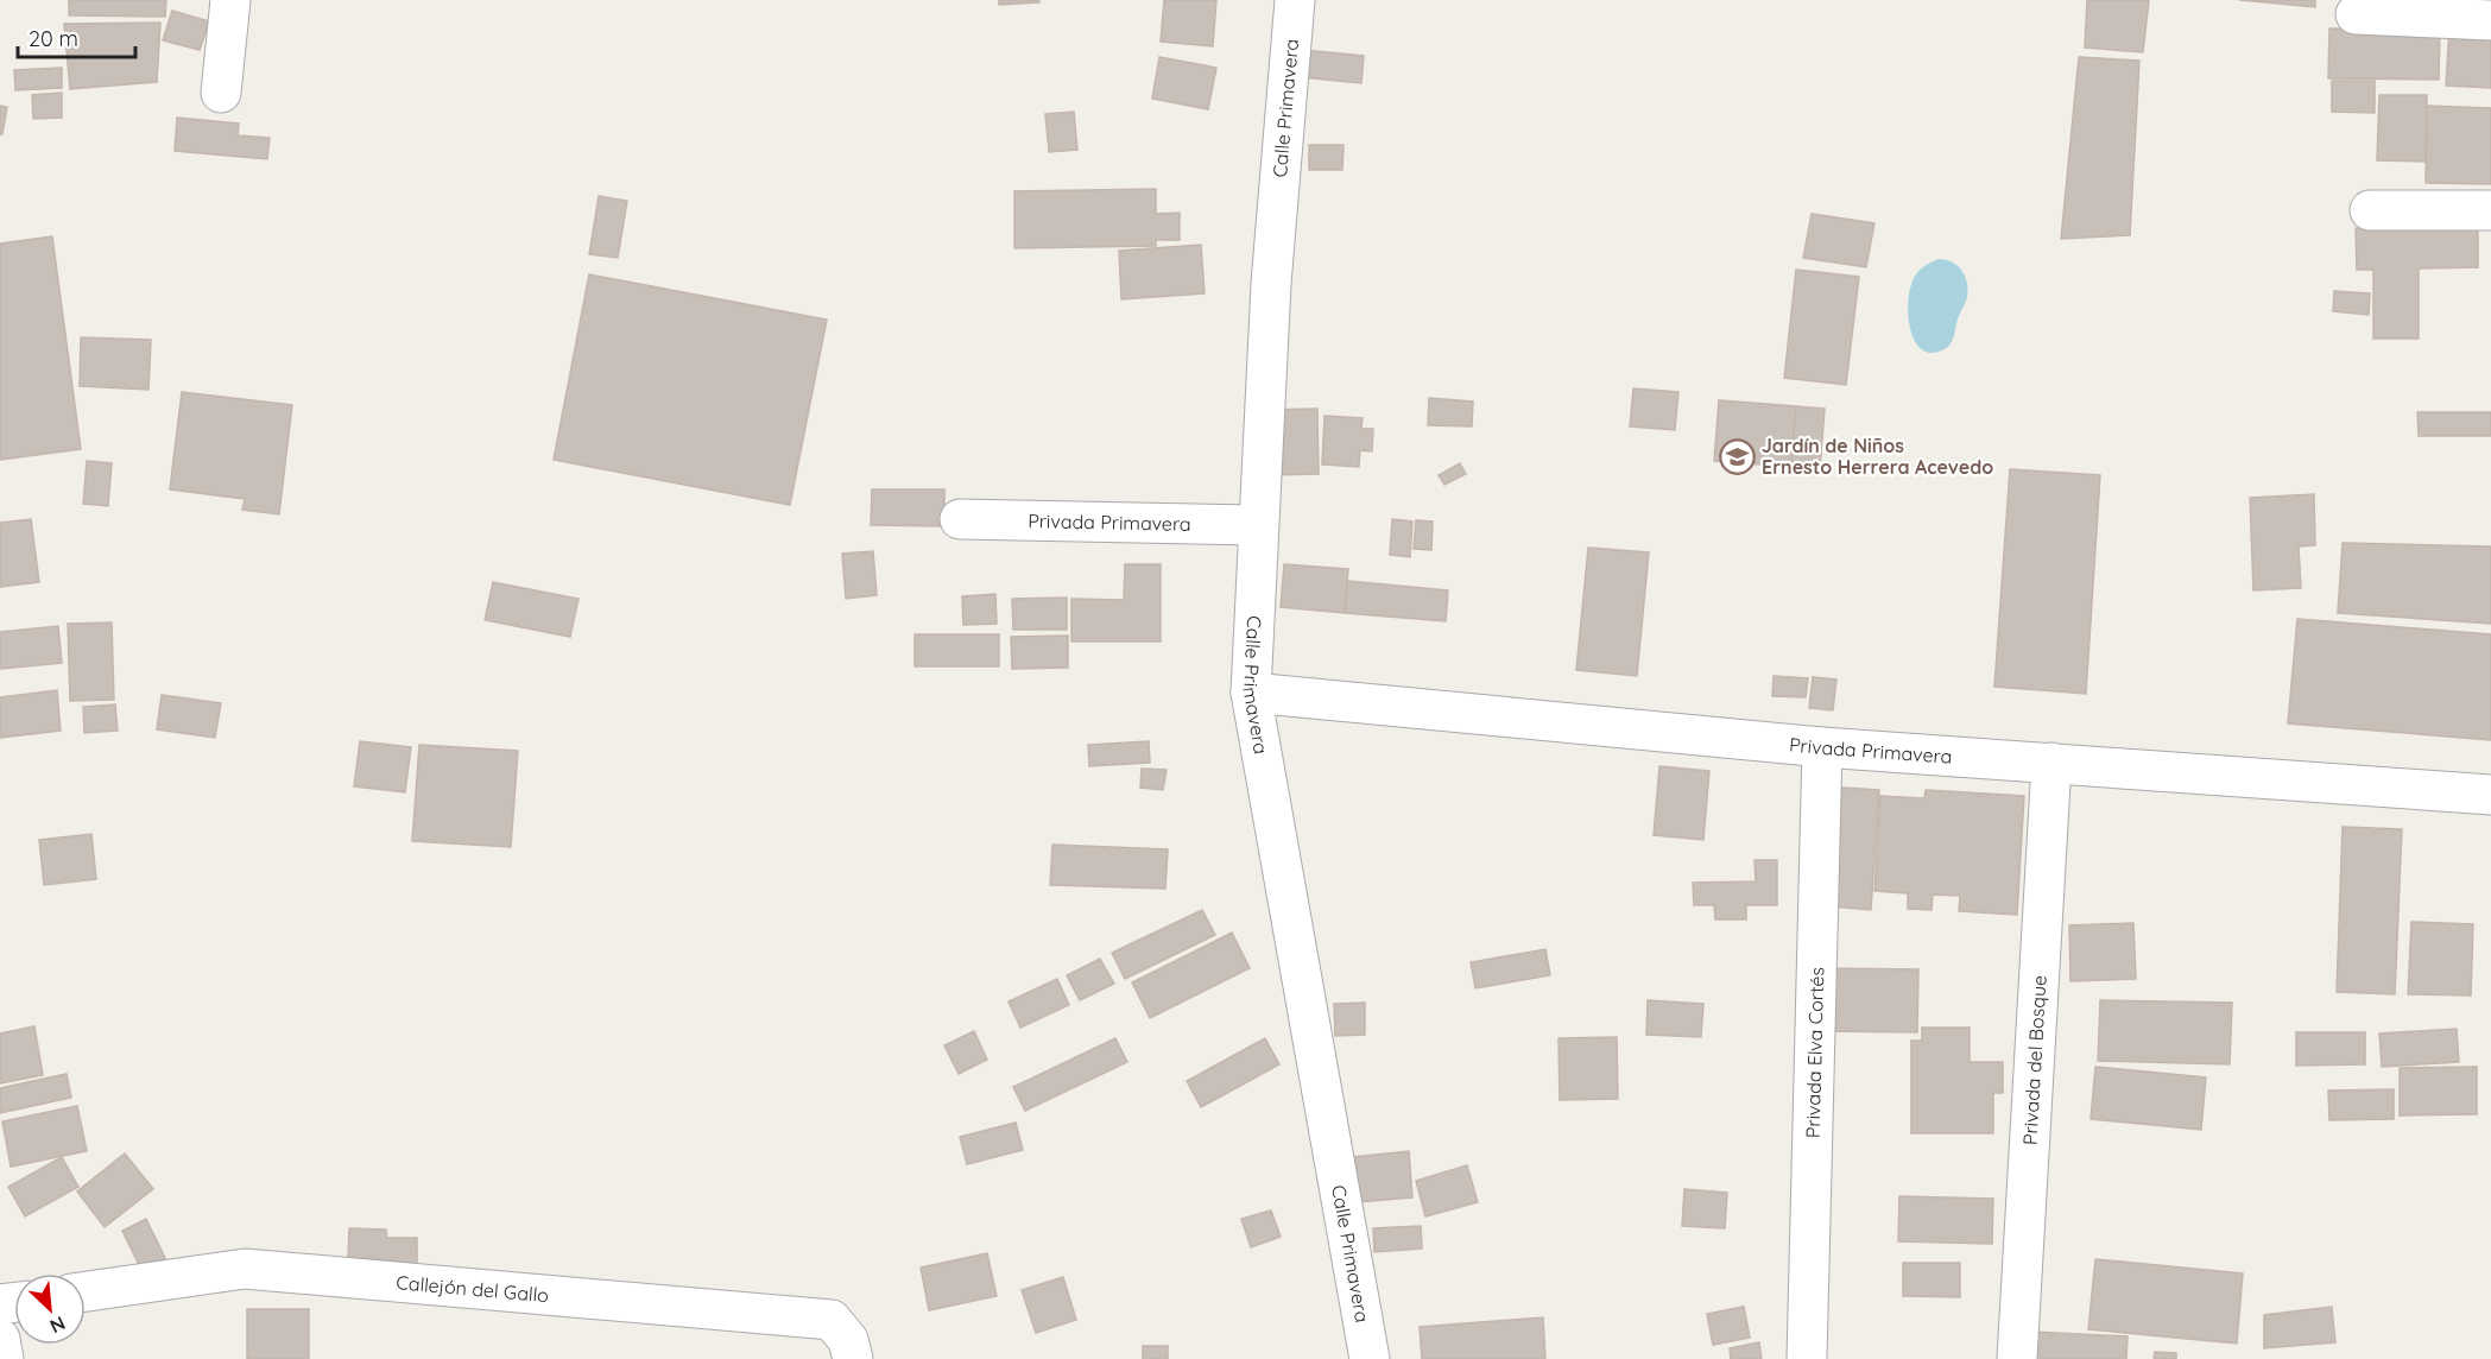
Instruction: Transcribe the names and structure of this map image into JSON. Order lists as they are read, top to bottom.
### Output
{
  "streets": {
    "street": [
      "Calle Primavera",
      "Privada Primavera",
      "Privada Elva Cortés",
      "Privada del Bosque",
      "Callejón del Gallo"
    ]
  },
  "crossings": [
    ["Calle Primavera", "Privada Primavera"],
    ["Privada Primavera", "Privada Elva Cortés"],
    ["Privada Primavera", "Privada del Bosque"]
  ],
  "places": {
    "school or university": ["Jardín de Niños Ernesto Herrera Acevedo"]
  },
  "scale_bar": "20 m",
  "north": "bottom right"
}
